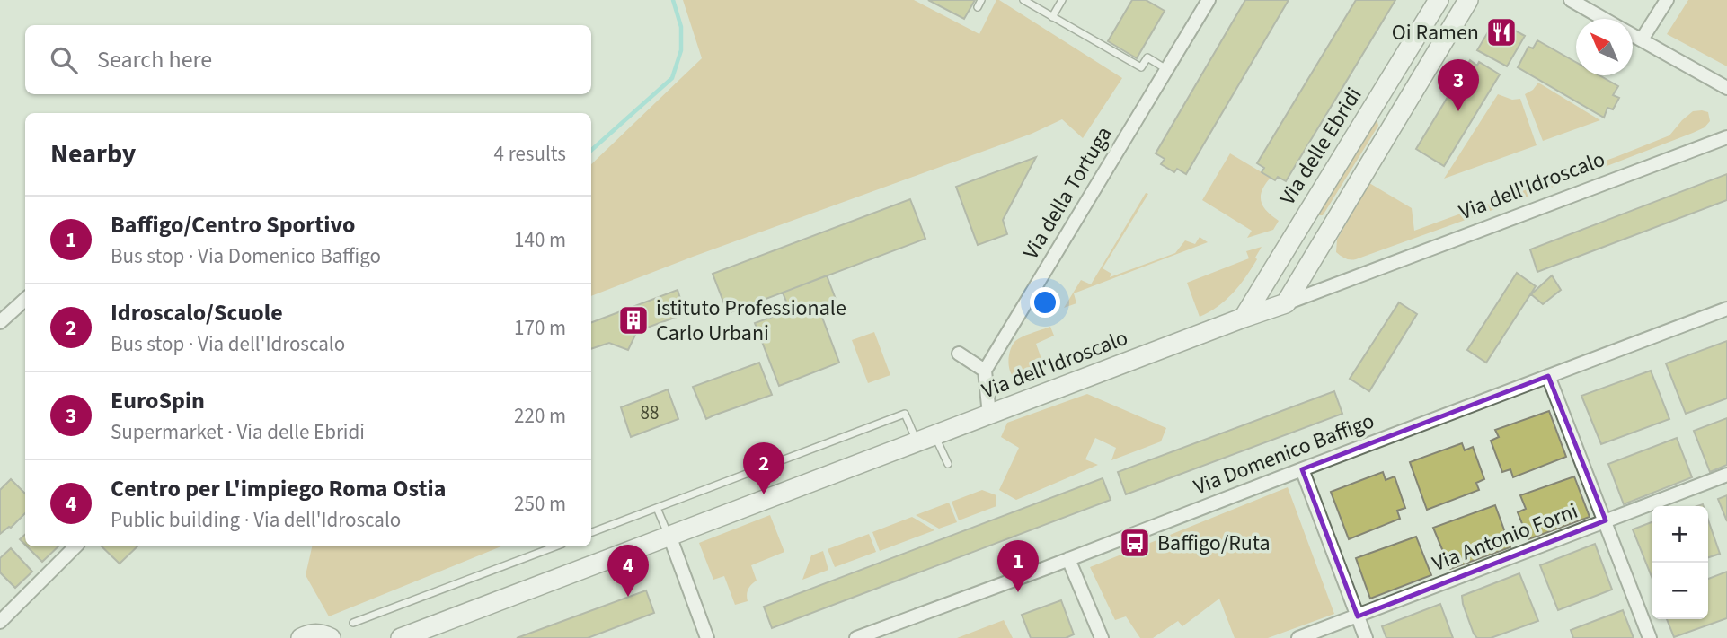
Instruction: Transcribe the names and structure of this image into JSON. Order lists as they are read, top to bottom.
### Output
{
  "streets": {
    "street": [
      "Via delle Ebridi",
      "Via dell'Idroscalo",
      "Via della Tortuga",
      "Via Domenico Baffigo",
      "Via Antonio Forni"
    ]
  },
  "crossings": [
    ["Via delle Ebridi", "Via dell'Idroscalo"]
  ],
  "places": {
    "restaurant": ["Oi Ramen"],
    "building": ["istituto Professionale Carlo Urbani"],
    "bus stop": ["Baffigo/Ruta"]
  },
  "house_numbers": ["88"],
  "north": "top left",
  "page": {
    "search": "Search here",
    "pins": [
      "3",
      "2",
      "1",
      "4"
    ],
    "heading": ["Nearby", "4 results"],
    "list": [
      {
        "mark": "1",
        "name": "Baffigo/Centro Sportivo",
        "note": "Bus stop · Via Domenico Baffigo",
        "value": "140 m"
      },
      {
        "mark": "2",
        "name": "Idroscalo/Scuole",
        "note": "Bus stop · Via dell'Idroscalo",
        "value": "170 m"
      },
      {
        "mark": "3",
        "name": "EuroSpin",
        "note": "Supermarket · Via delle Ebridi",
        "value": "220 m"
      },
      {
        "mark": "4",
        "name": "Centro per L'impiego Roma Ostia",
        "note": "Public building · Via dell'Idroscalo",
        "value": "250 m"
      }
    ],
    "map_buttons": ["+", "−"]
  }
}
